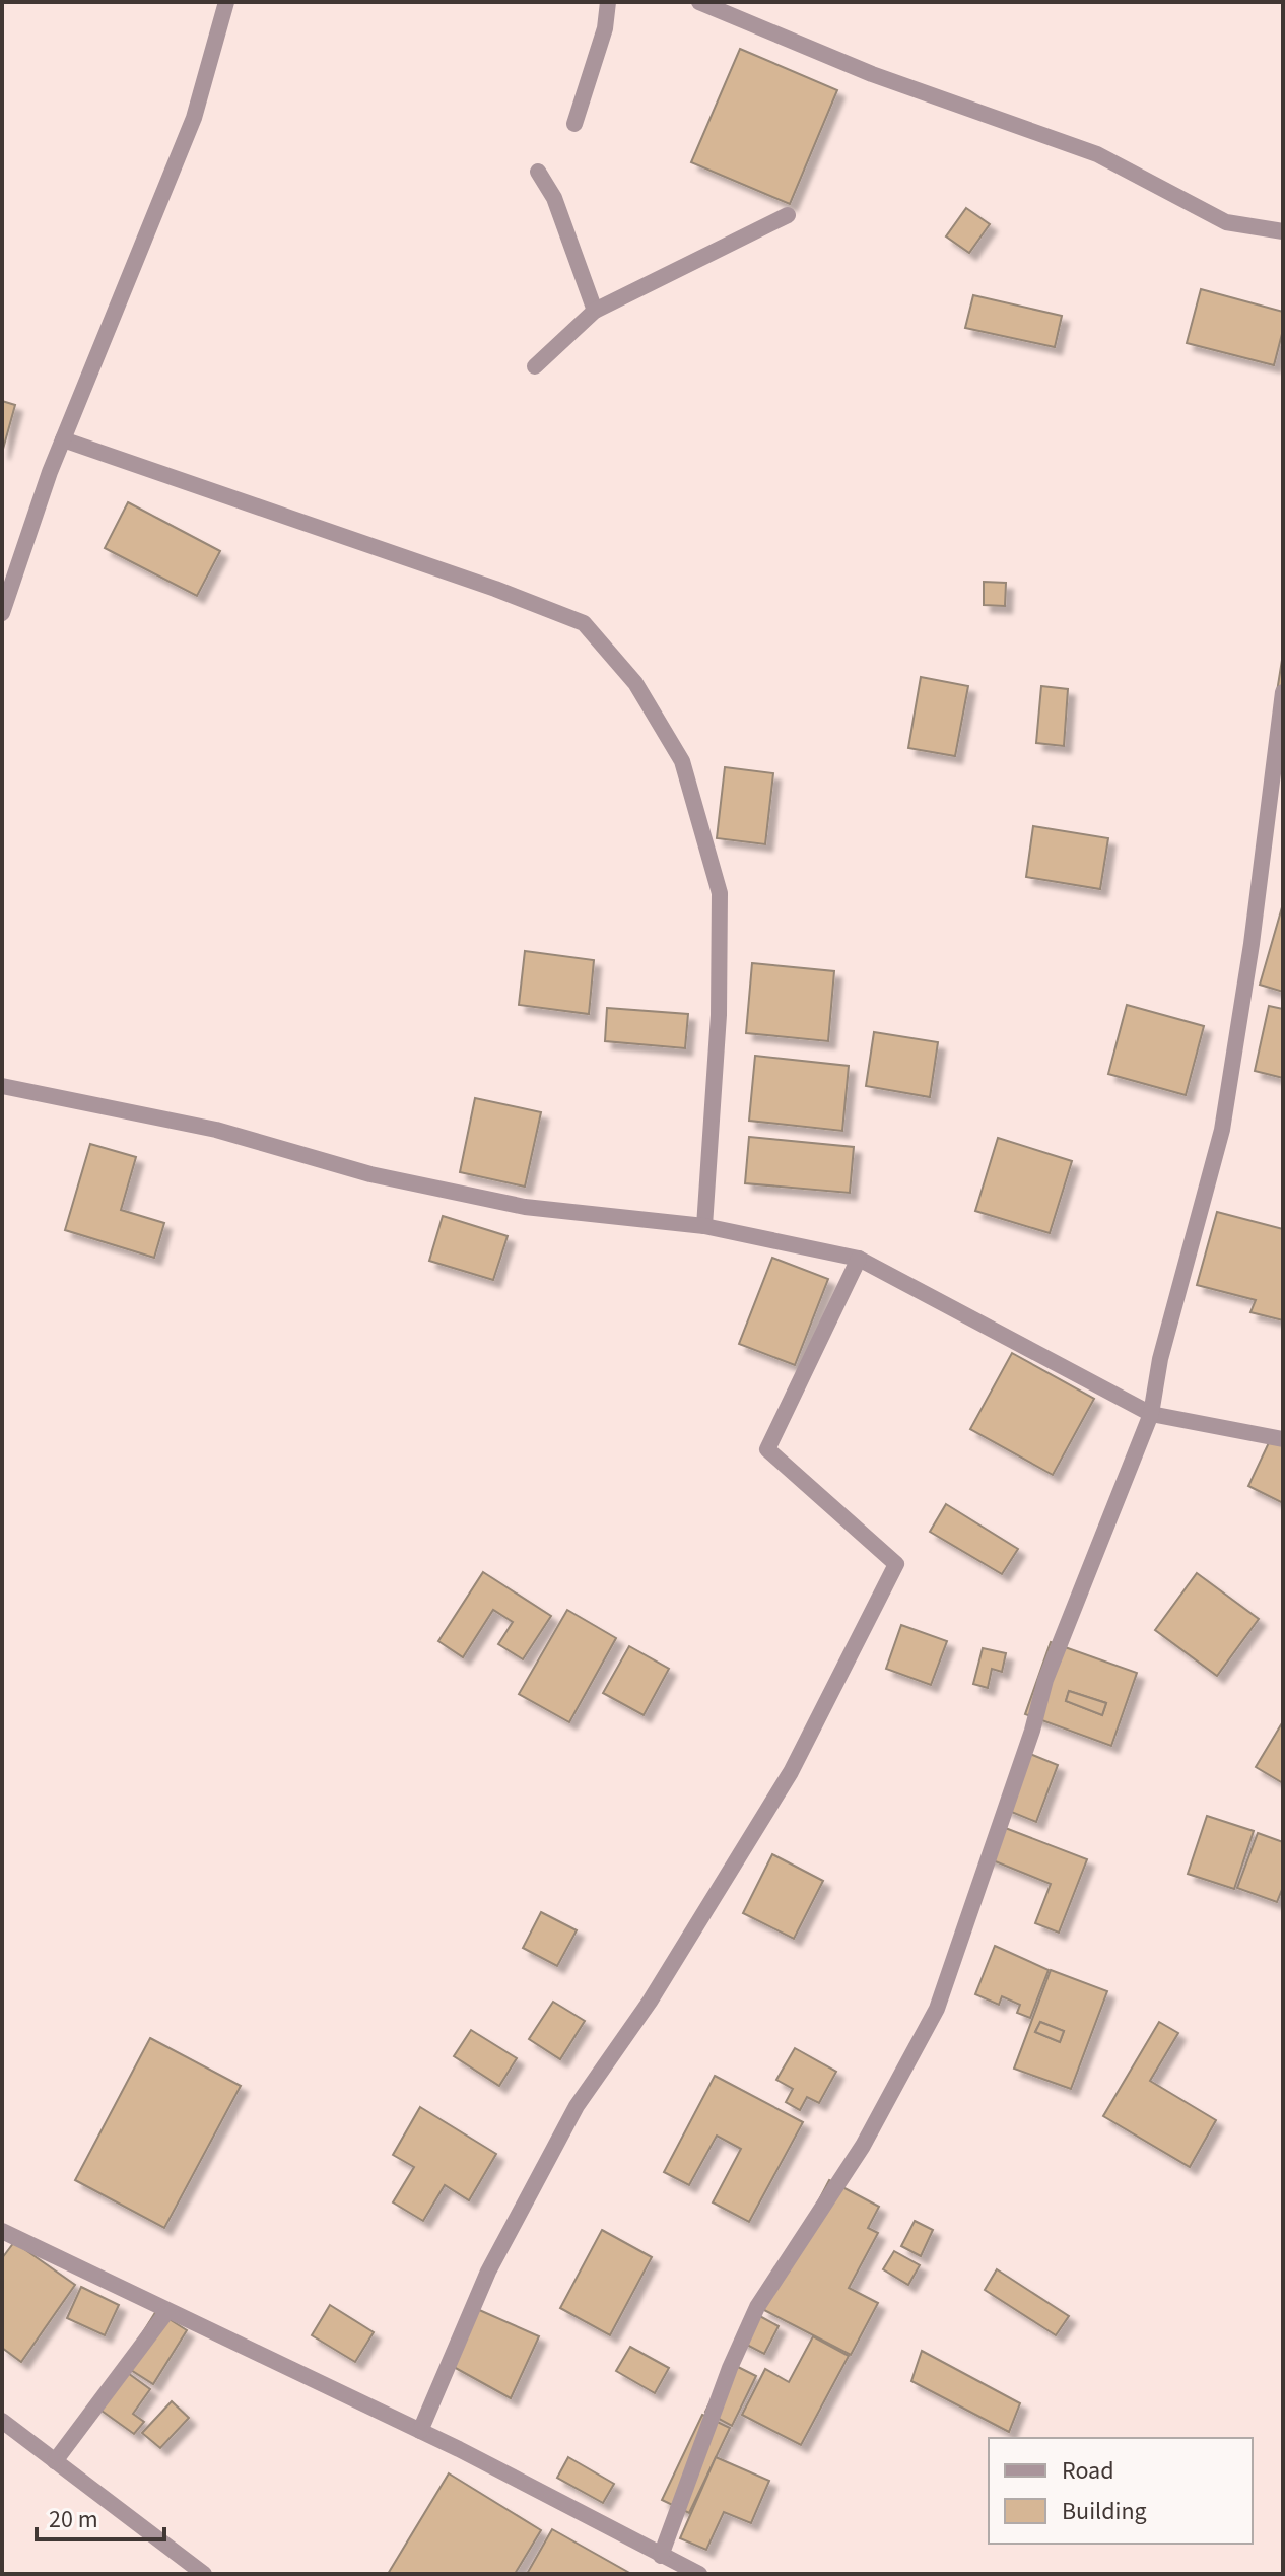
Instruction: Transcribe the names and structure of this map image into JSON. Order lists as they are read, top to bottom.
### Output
{
  "legend": ["Road", "Building"],
  "scale_bar": "20 m"
}
